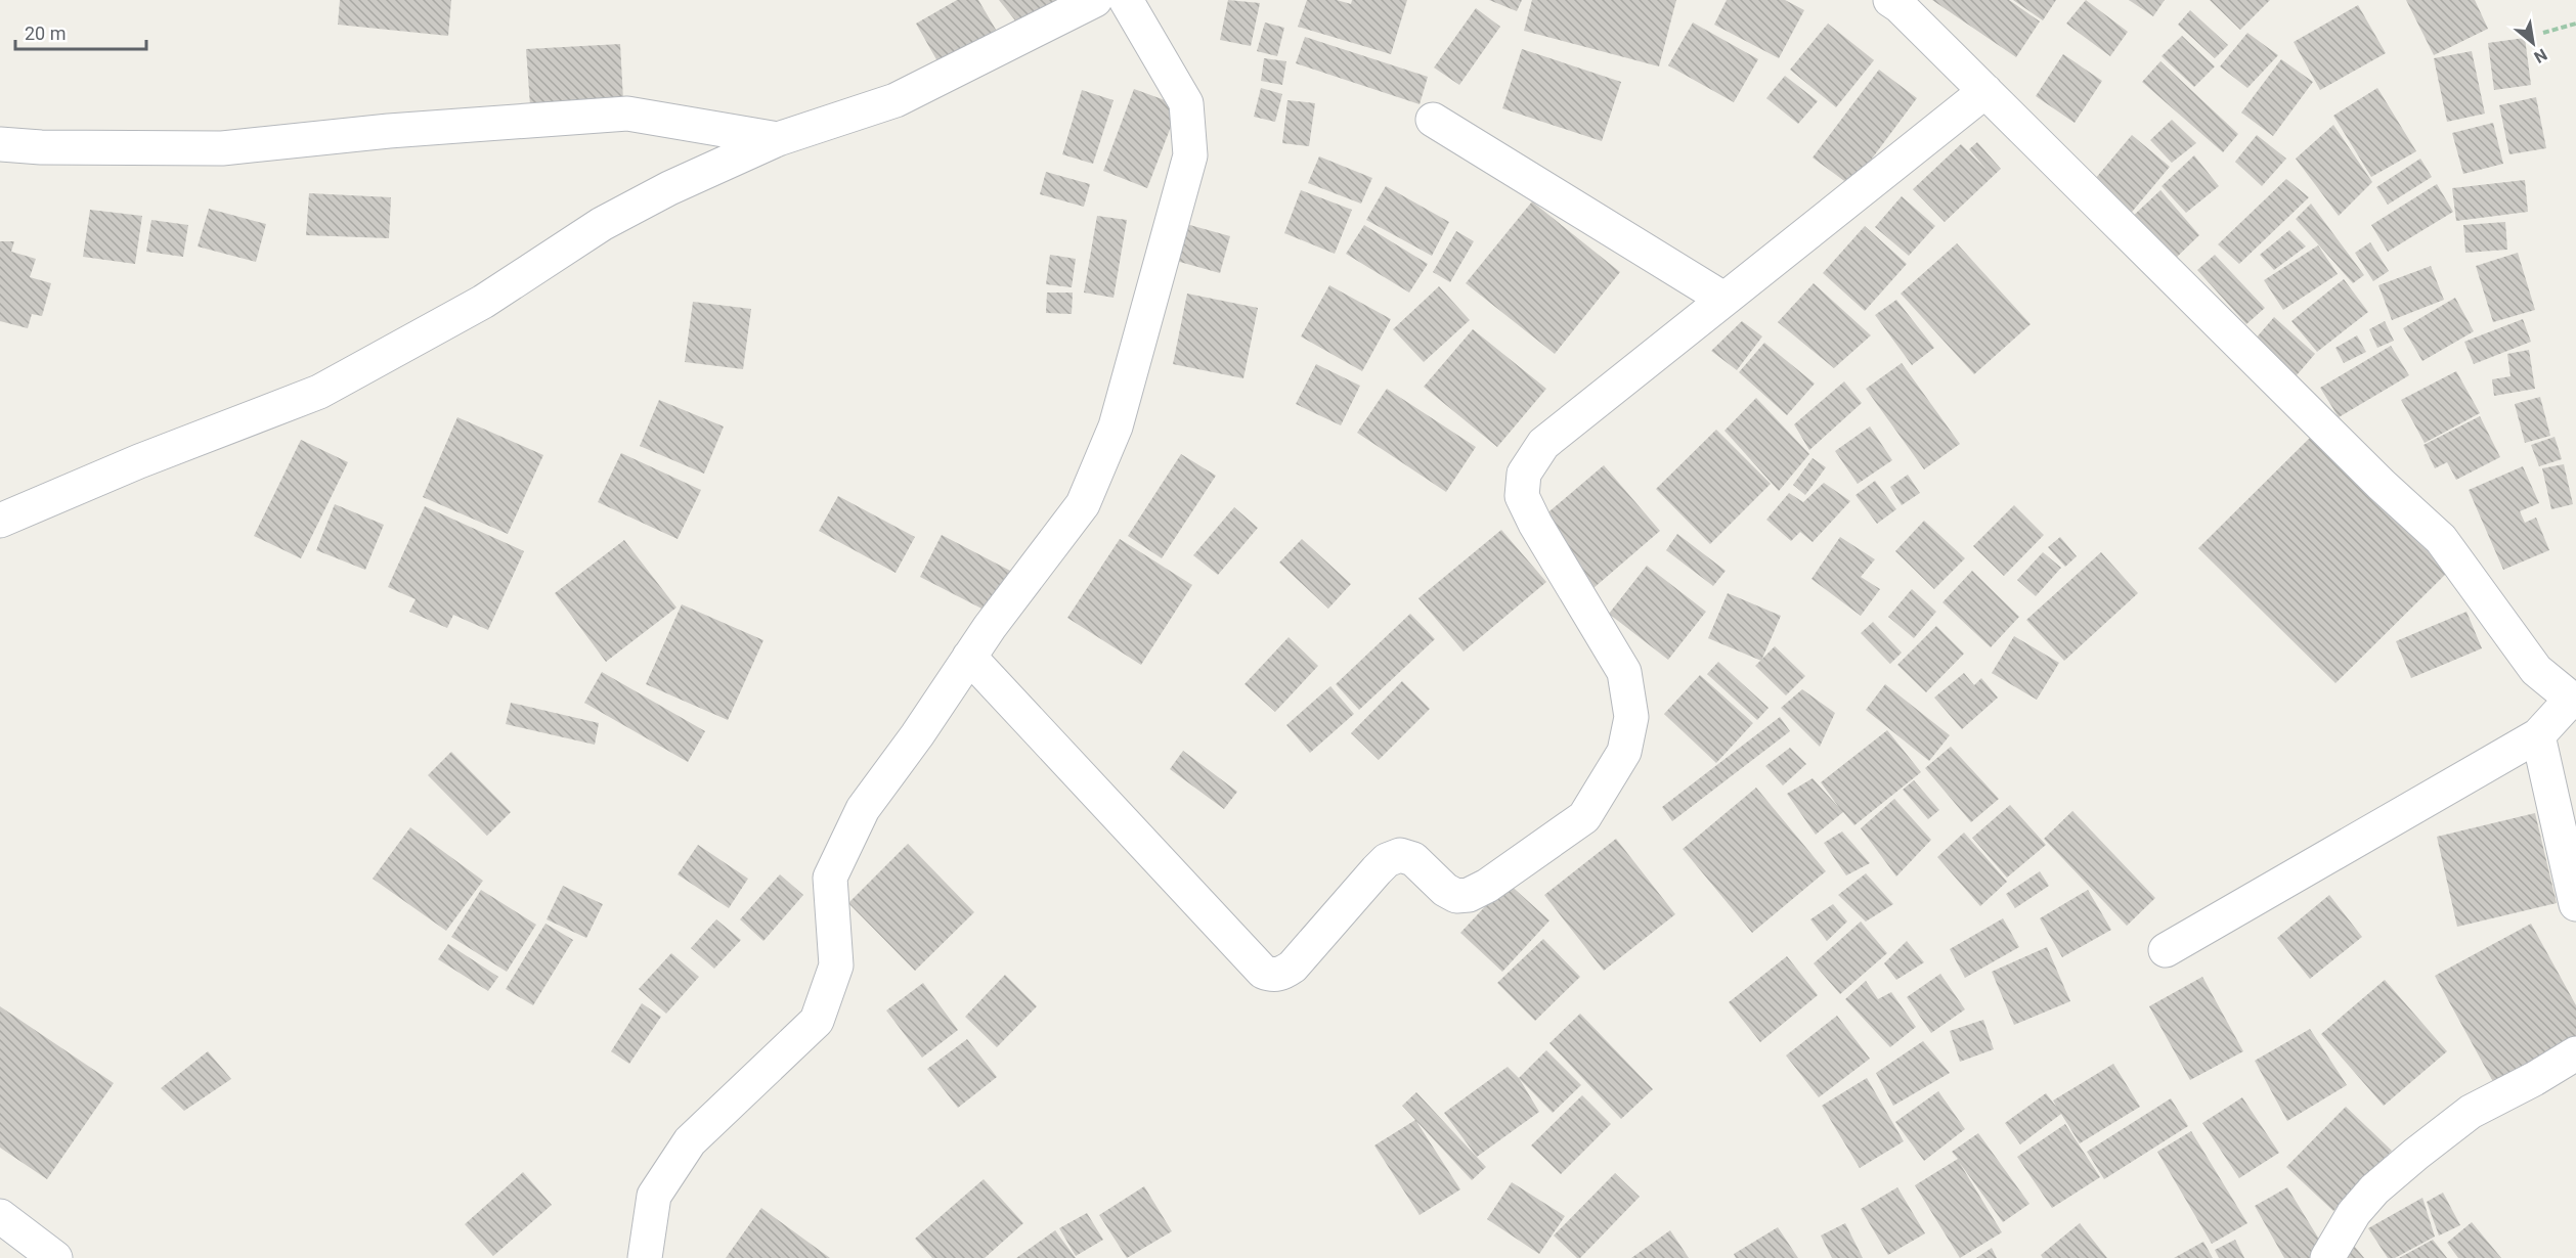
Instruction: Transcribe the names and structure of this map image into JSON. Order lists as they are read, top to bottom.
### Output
{
  "scale_bar": "20 m",
  "north": "bottom right"
}
